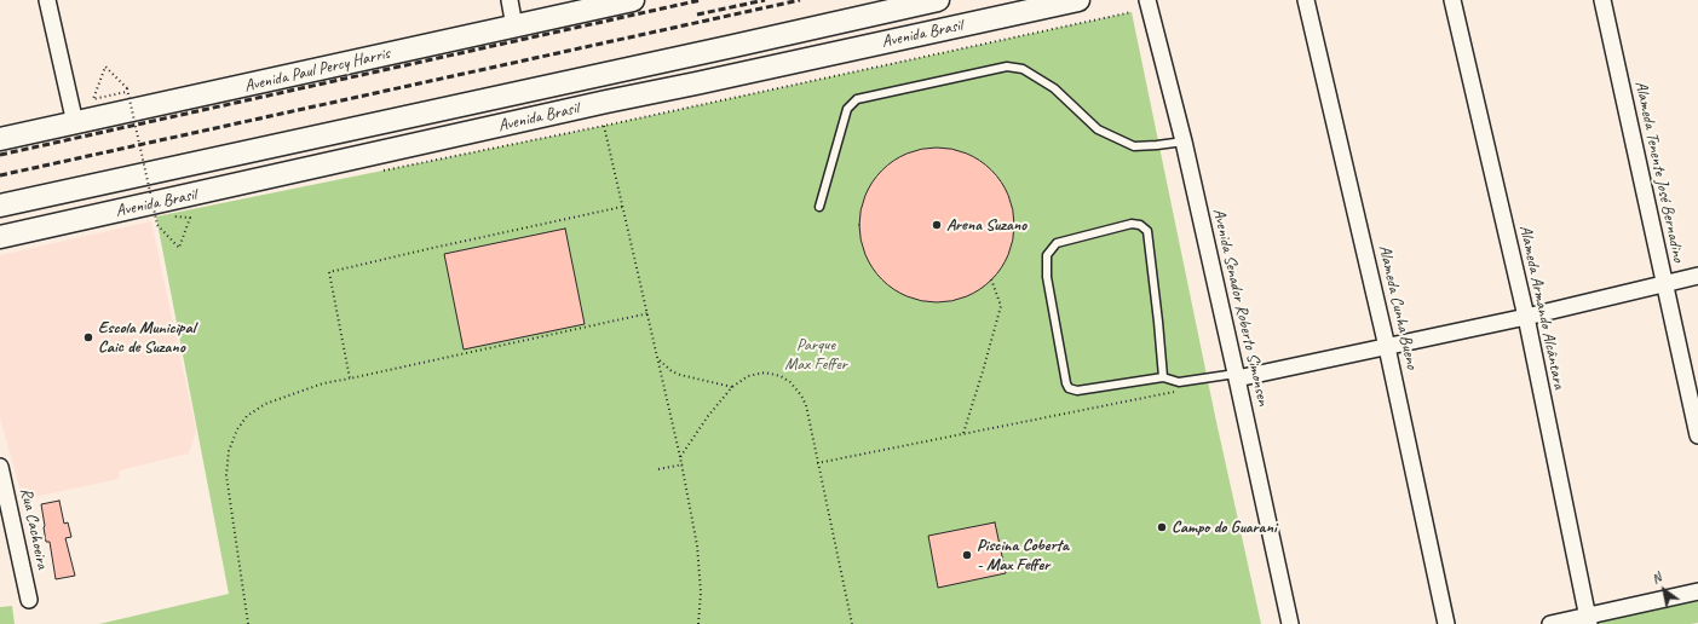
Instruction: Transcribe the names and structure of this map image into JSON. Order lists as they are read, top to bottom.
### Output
{
  "streets": {
    "main road": ["Avenida Brasil", "Avenida Paul Percy Harris"],
    "street": [
      "Alameda Tenente José Bernadino",
      "Avenida Senador Roberto Simonsen",
      "Alameda Cunha Bueno",
      "Alameda Armando Alcântara",
      "Rua Cachoeira"
    ]
  },
  "parks": ["Parque Max Feffer"],
  "places": [
    "Arena Suzano",
    "Escola Municipal Caic de Suzano",
    "Campo do Guarani",
    "Piscina Coberta - Max Feffer"
  ],
  "north": "top left"
}
